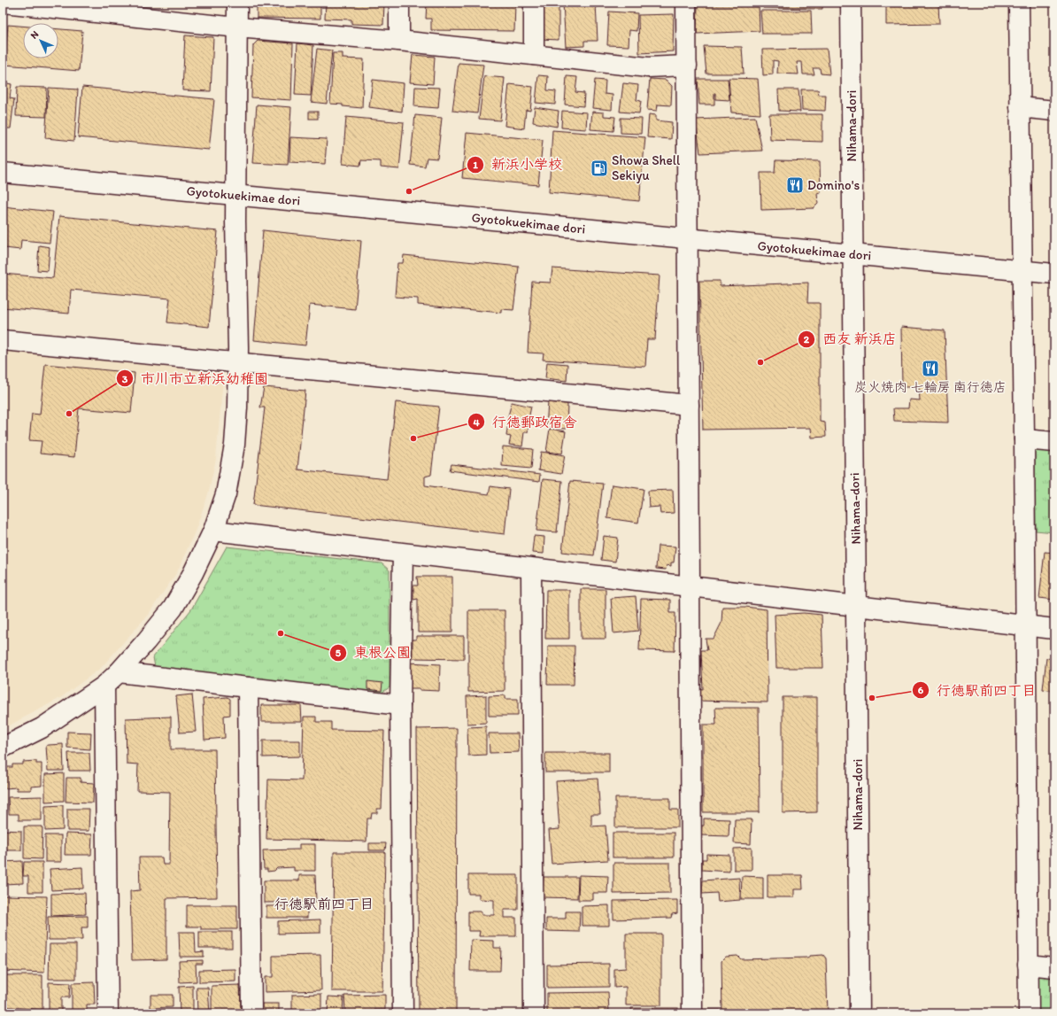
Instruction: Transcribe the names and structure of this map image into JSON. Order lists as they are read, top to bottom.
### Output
{
  "streets": {
    "street": ["Nihama-dori", "Gyotokuekimae dori"]
  },
  "crossings": [
    ["Nihama-dori", "Gyotokuekimae dori"]
  ],
  "districts": ["行徳駅前四丁目"],
  "places": {
    "fuel station": ["Showa Shell Sekiyu"],
    "restaurant": ["Domino's", "炭火焼肉 七輪房 南行徳店"],
    "other": [
      "新浜小学校",
      "西友 新浜店",
      "市川市立新浜幼稚園",
      "行徳郵政宿舎",
      "東根公園",
      "行徳駅前四丁目"
    ]
  },
  "north": "top left"
}
